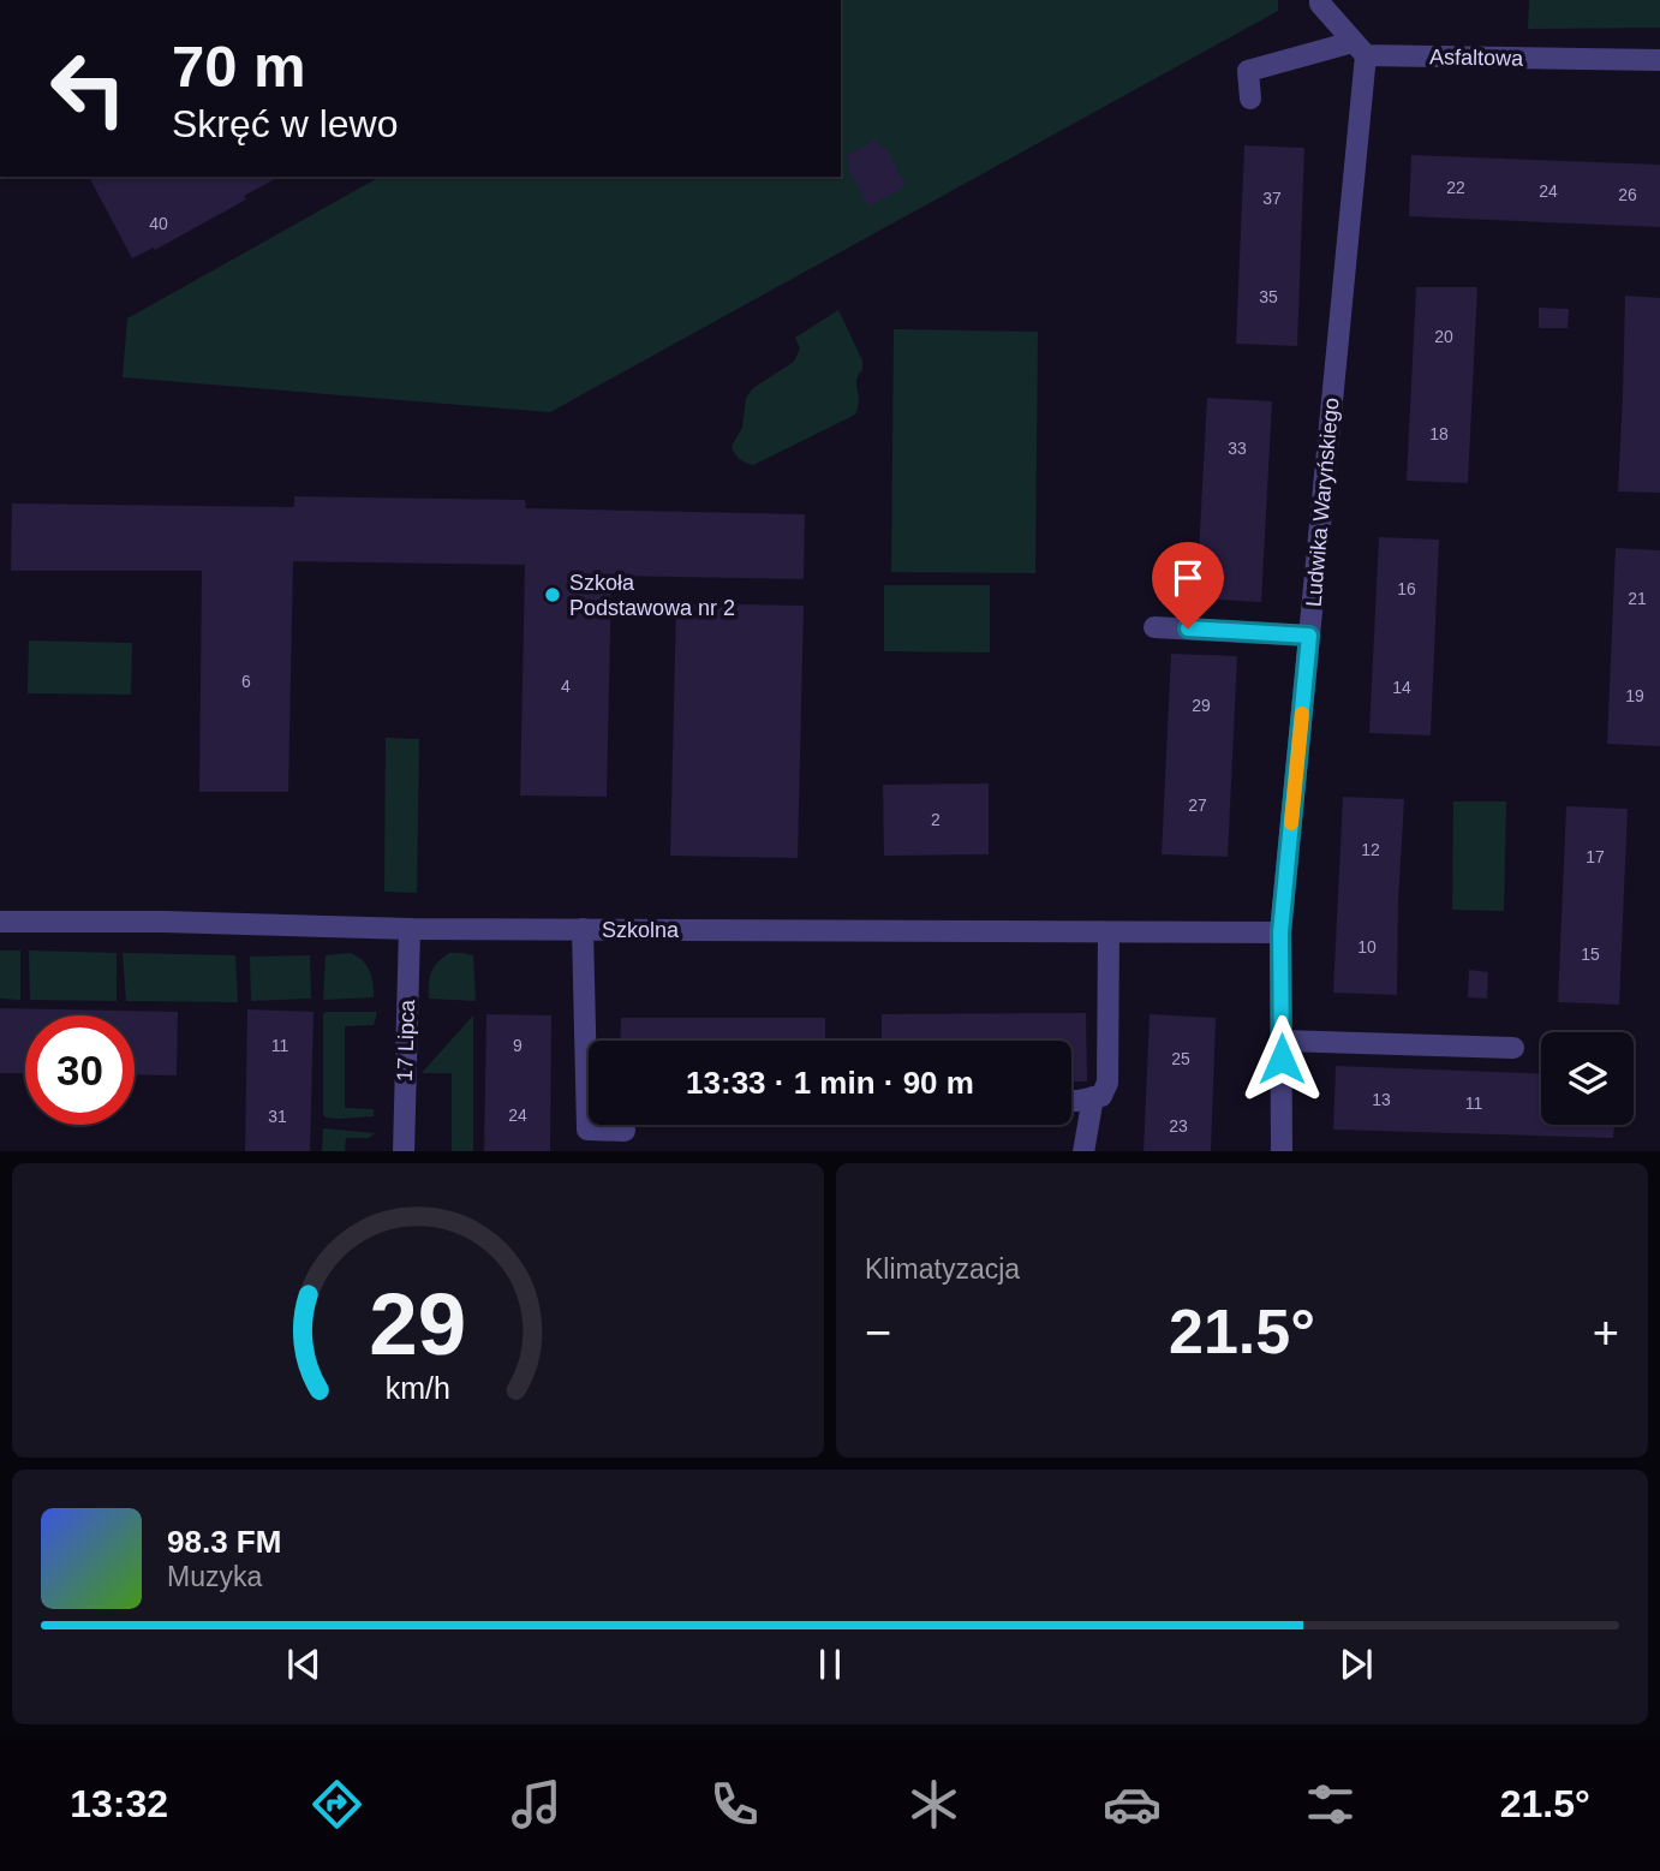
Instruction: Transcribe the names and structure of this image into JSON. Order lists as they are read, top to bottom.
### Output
{
  "streets": {
    "street": [
      "Asfaltowa",
      "Ludwika Waryńskiego",
      "Szkolna",
      "17 Lipca"
    ]
  },
  "crossings": [
    ["Asfaltowa", "Ludwika Waryńskiego"],
    ["Ludwika Waryńskiego", "Szkolna"],
    ["Szkolna", "17 Lipca"]
  ],
  "places": ["Szkoła Podstawowa nr 2"],
  "house_numbers": [
    "22",
    "24",
    "26",
    "37",
    "40",
    "35",
    "20",
    "18",
    "33",
    "16",
    "21",
    "6",
    "4",
    "14",
    "19",
    "29",
    "27",
    "2",
    "12",
    "17",
    "10",
    "15",
    "11",
    "9",
    "25",
    "13",
    "11",
    "24",
    "31",
    "23"
  ],
  "page": {
    "turn": ["70 m", "Skręć w lewo"],
    "limit": "30",
    "trip": "13:33 · 1 min · 90 m",
    "tile": "Klimatyzacja",
    "heat": ["−", "21.5°", "+"],
    "song": ["98.3 FM", "Muzyka"],
    "tabs": ["13:32", "21.5°"],
    "gauge": ["29", "km/h"]
  }
}
